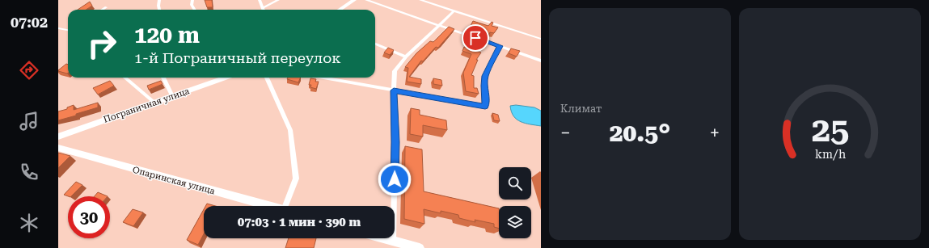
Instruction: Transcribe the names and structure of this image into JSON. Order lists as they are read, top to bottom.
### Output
{
  "streets": {
    "street": ["Пограничная улица", "Опаринская улица"]
  },
  "page": {
    "tabs": "07:02",
    "tile": "Климат",
    "turn": ["120 m", "1-й Пограничный переулок"],
    "heat": ["−", "20.5°", "+"],
    "limit": "30",
    "trip": "07:03 · 1 мин · 390 m",
    "gauge": ["25", "km/h"]
  }
}
